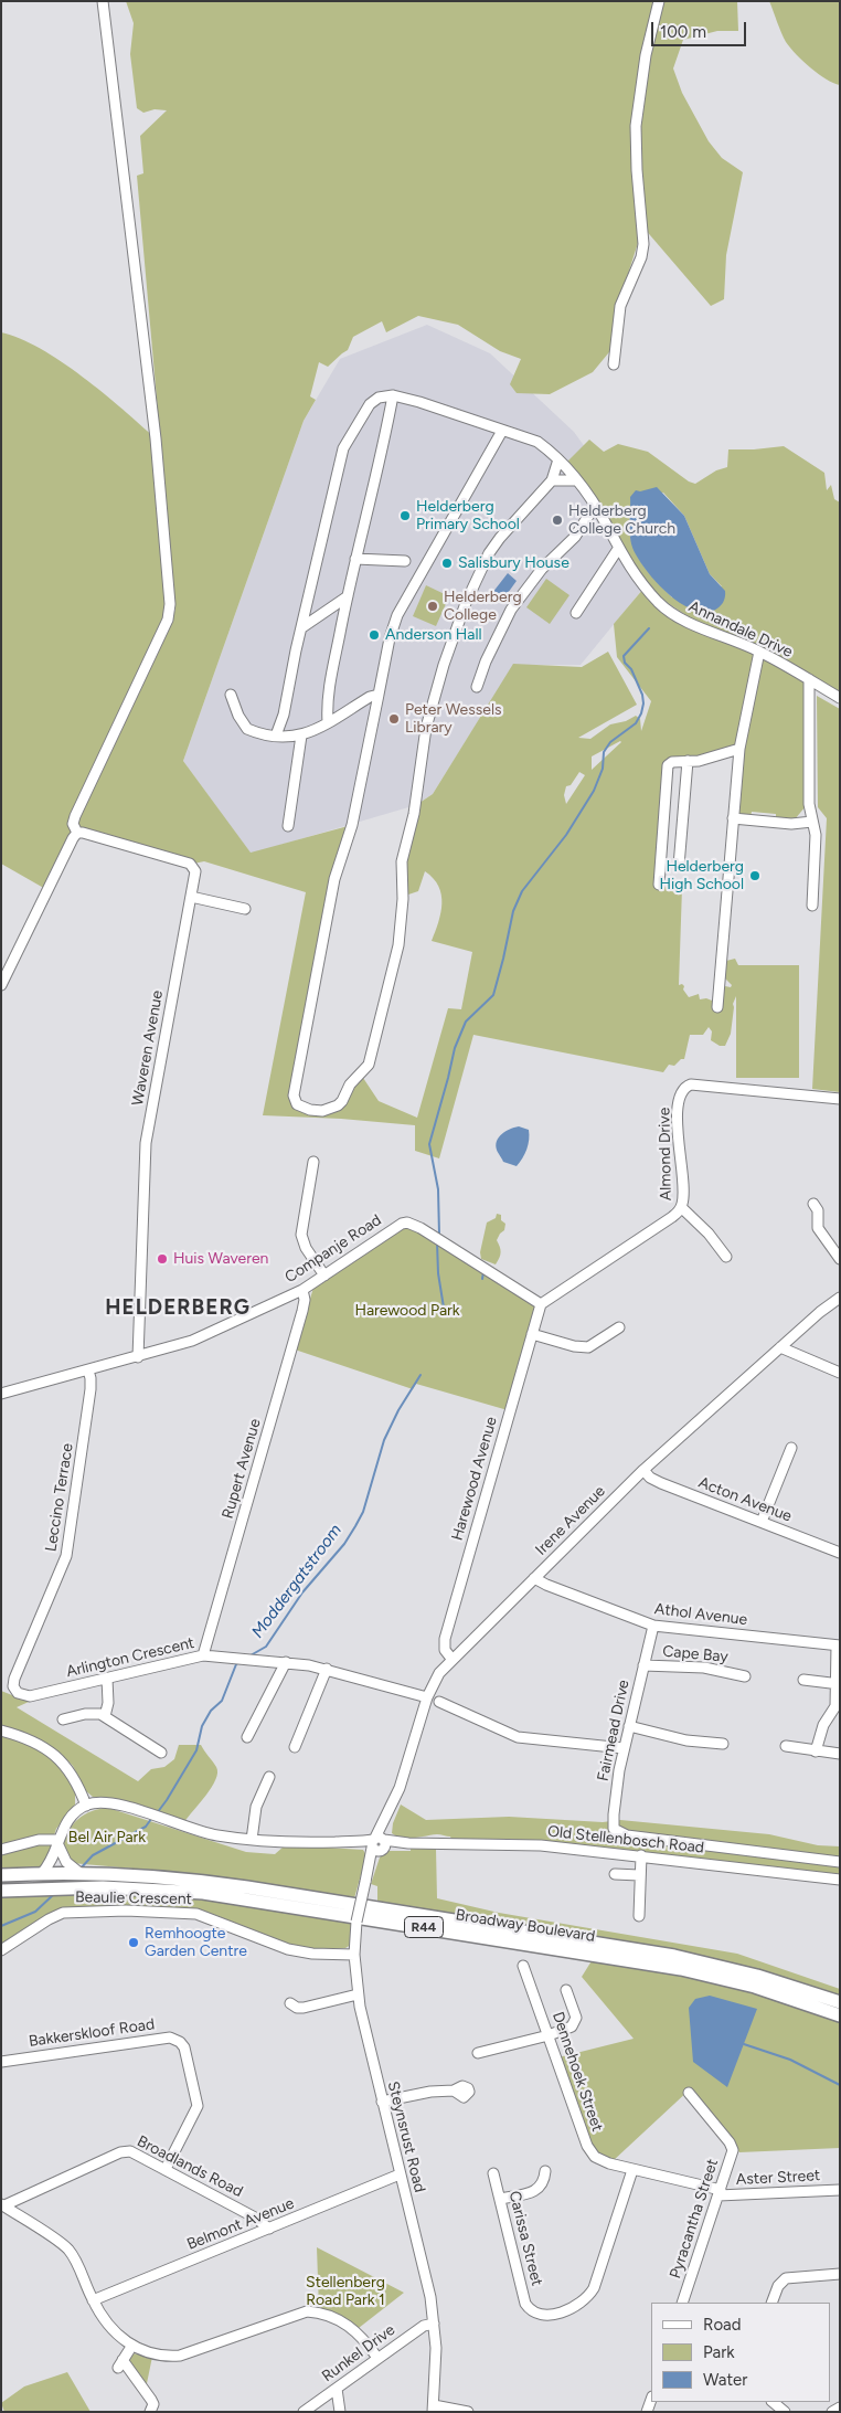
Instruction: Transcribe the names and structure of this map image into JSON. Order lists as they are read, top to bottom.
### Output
{
  "streets": {
    "main road": ["Broadway Boulevard", "R44"],
    "street": [
      "Annandale Drive",
      "Waveren Avenue",
      "Almond Drive",
      "Companje Road",
      "Rupert Avenue",
      "Harewood Avenue",
      "Leccino Terrace",
      "Acton Avenue",
      "Irene Avenue",
      "Athol Avenue",
      "Cape Bay",
      "Arlington Crescent",
      "Fairmead Drive",
      "Old Stellenbosch Road",
      "Beaulie Crescent",
      "Bakkerskloof Road",
      "Dennehoek Street",
      "Steynsrust Road",
      "Broadlands Road",
      "Aster Street",
      "Pyracantha Street",
      "Belmont Avenue",
      "Carissa Street",
      "Runkel Drive"
    ]
  },
  "crossings": [
    ["Waveren Avenue", "Companje Road"],
    ["Almond Drive", "Companje Road"],
    ["Almond Drive", "Harewood Avenue"],
    ["Companje Road", "Rupert Avenue"],
    ["Companje Road", "Harewood Avenue"],
    ["Companje Road", "Leccino Terrace"],
    ["Rupert Avenue", "Arlington Crescent"],
    ["Harewood Avenue", "Irene Avenue"],
    ["Leccino Terrace", "Arlington Crescent"],
    ["Acton Avenue", "Irene Avenue"],
    ["Irene Avenue", "Athol Avenue"],
    ["Irene Avenue", "Arlington Crescent"],
    ["Irene Avenue", "Old Stellenbosch Road"],
    ["Irene Avenue", "Steynsrust Road"],
    ["Athol Avenue", "Fairmead Drive"],
    ["Cape Bay", "Fairmead Drive"],
    ["Old Stellenbosch Road", "Steynsrust Road"],
    ["Beaulie Crescent", "Steynsrust Road"],
    ["Bakkerskloof Road", "Broadlands Road"],
    ["Dennehoek Street", "Aster Street"],
    ["Dennehoek Street", "Pyracantha Street"],
    ["Dennehoek Street", "Carissa Street"],
    ["Steynsrust Road", "Belmont Avenue"],
    ["Steynsrust Road", "Runkel Drive"],
    ["Broadlands Road", "Belmont Avenue"],
    ["Aster Street", "Pyracantha Street"]
  ],
  "districts": ["HELDERBERG"],
  "water": ["Moddergatstroom"],
  "parks": ["Harewood Park", "Bel Air Park", "Stellenberg Road Park 1"],
  "places": [
    "Helderberg Primary School",
    "Helderberg College Church",
    "Salisbury House",
    "Helderberg College",
    "Anderson Hall",
    "Peter Wessels Library",
    "Helderberg High School",
    "Huis Waveren",
    "Remhoogte Garden Centre"
  ],
  "legend": ["Road", "Park", "Water"],
  "scale_bar": "100 m"
}
